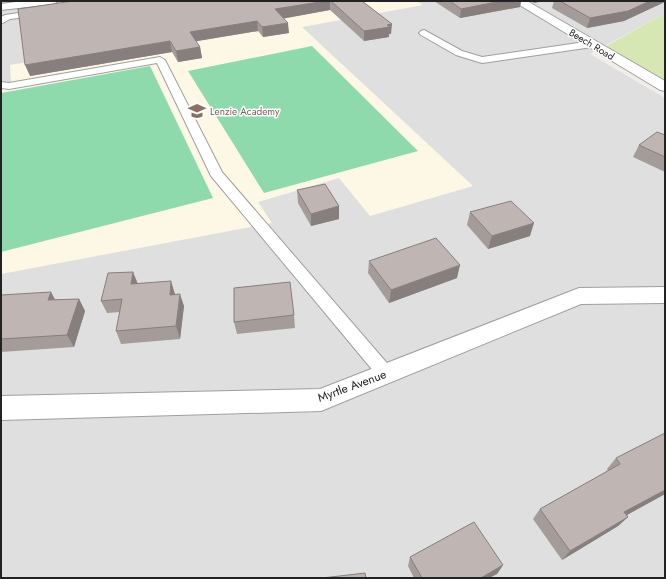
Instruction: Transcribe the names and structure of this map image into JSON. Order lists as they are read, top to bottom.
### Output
{
  "streets": {
    "street": ["Beech Road", "Myrtle Avenue"]
  },
  "places": {
    "school or university": ["Lenzie Academy"]
  }
}
